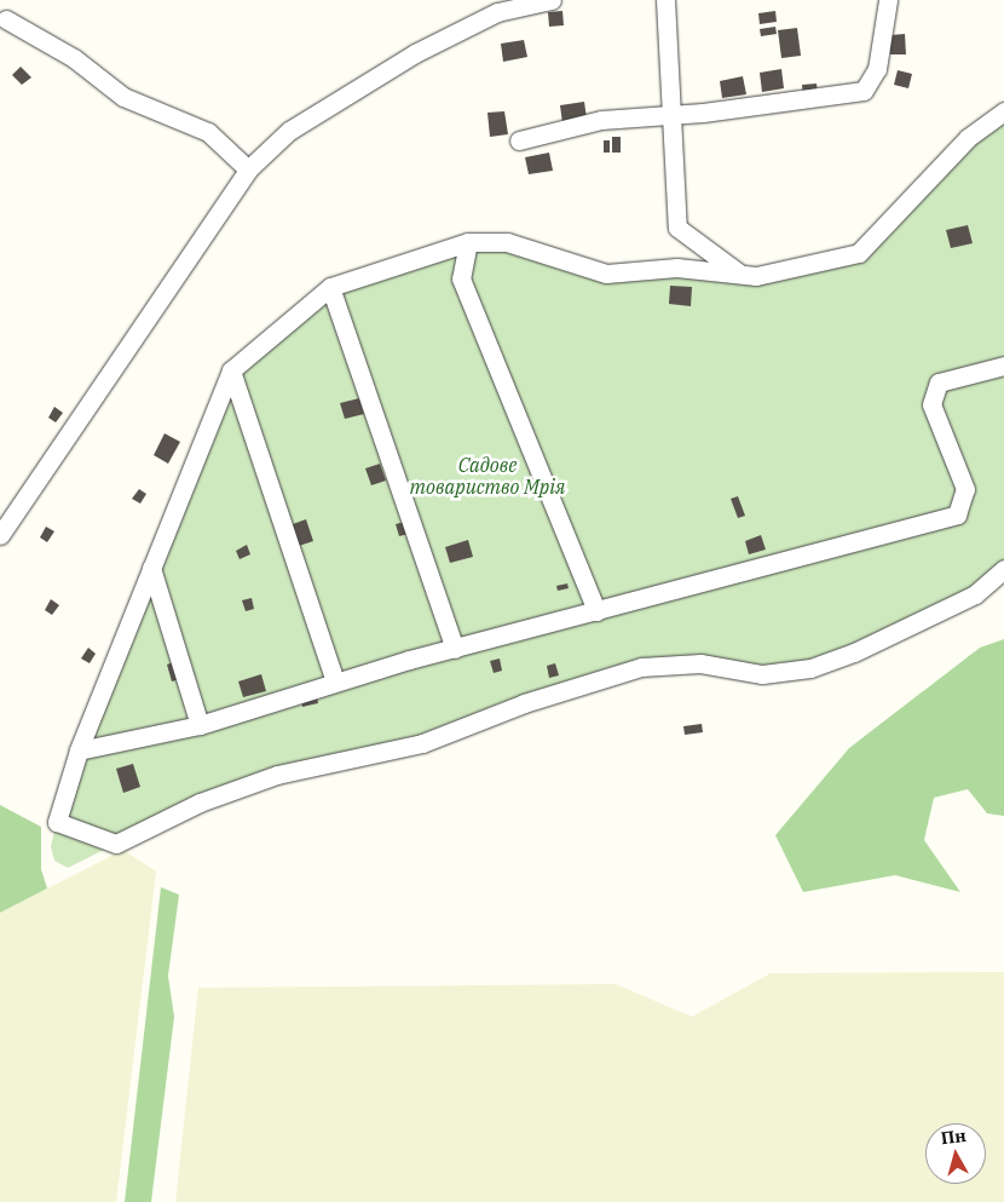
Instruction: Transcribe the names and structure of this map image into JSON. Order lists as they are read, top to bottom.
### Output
{
  "parks": ["Садове товариство Мрія"],
  "north": "top"
}
